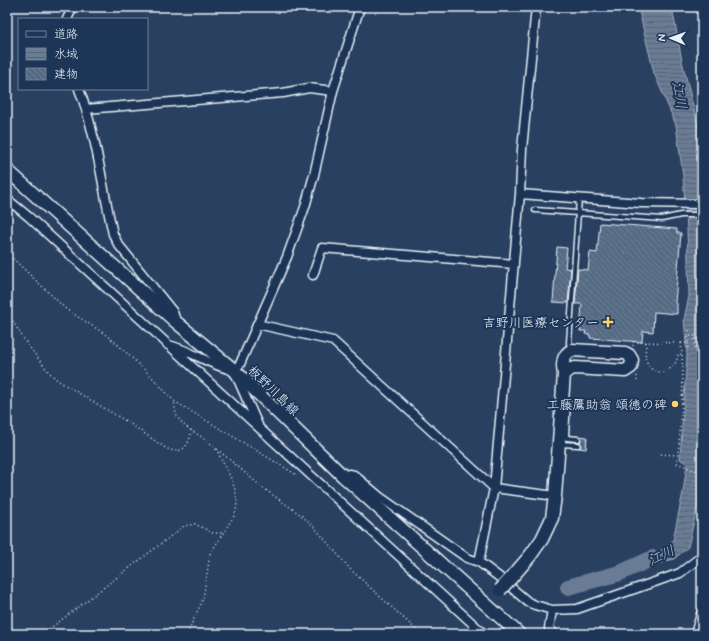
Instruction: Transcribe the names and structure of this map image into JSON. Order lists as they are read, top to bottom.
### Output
{
  "streets": {
    "main road": ["板野川島線"]
  },
  "water": ["江川"],
  "places": {
    "health": ["吉野川医療センター"],
    "other": ["工藤鷹助翁 頌徳の碑"]
  },
  "legend": ["道路", "水域", "建物"],
  "north": "left"
}
